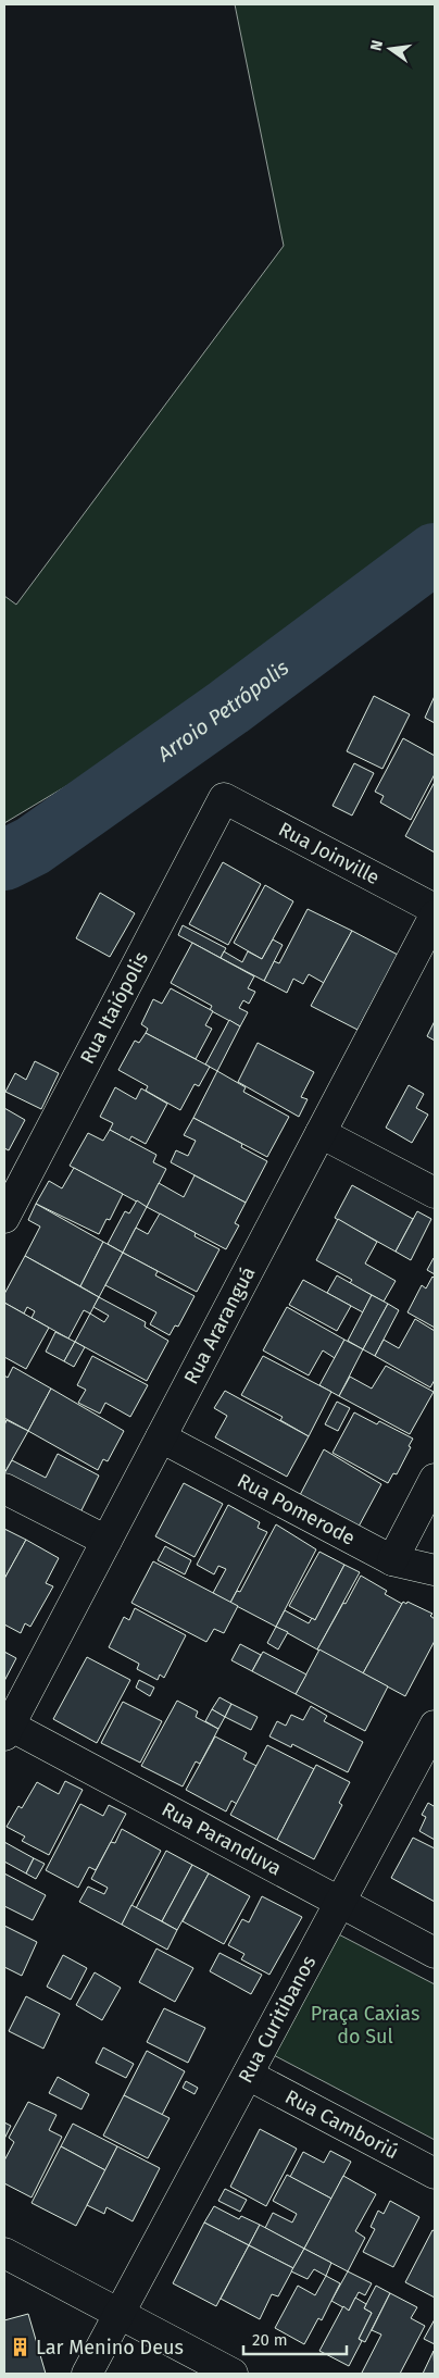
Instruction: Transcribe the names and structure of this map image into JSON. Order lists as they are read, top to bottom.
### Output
{
  "streets": {
    "street": [
      "Rua Joinville",
      "Rua Itaiópolis",
      "Rua Araranguá",
      "Rua Pomerode",
      "Rua Paranduva",
      "Rua Curitibanos",
      "Rua Camboriú"
    ]
  },
  "crossings": [
    ["Rua Joinville", "Rua Itaiópolis"],
    ["Rua Araranguá", "Rua Pomerode"],
    ["Rua Araranguá", "Rua Paranduva"],
    ["Rua Paranduva", "Rua Curitibanos"],
    ["Rua Curitibanos", "Rua Camboriú"]
  ],
  "water": ["Arroio Petrópolis"],
  "parks": ["Praça Caxias do Sul"],
  "places": {
    "building": ["Lar Menino Deus"]
  },
  "scale_bar": "20 m",
  "north": "left"
}
